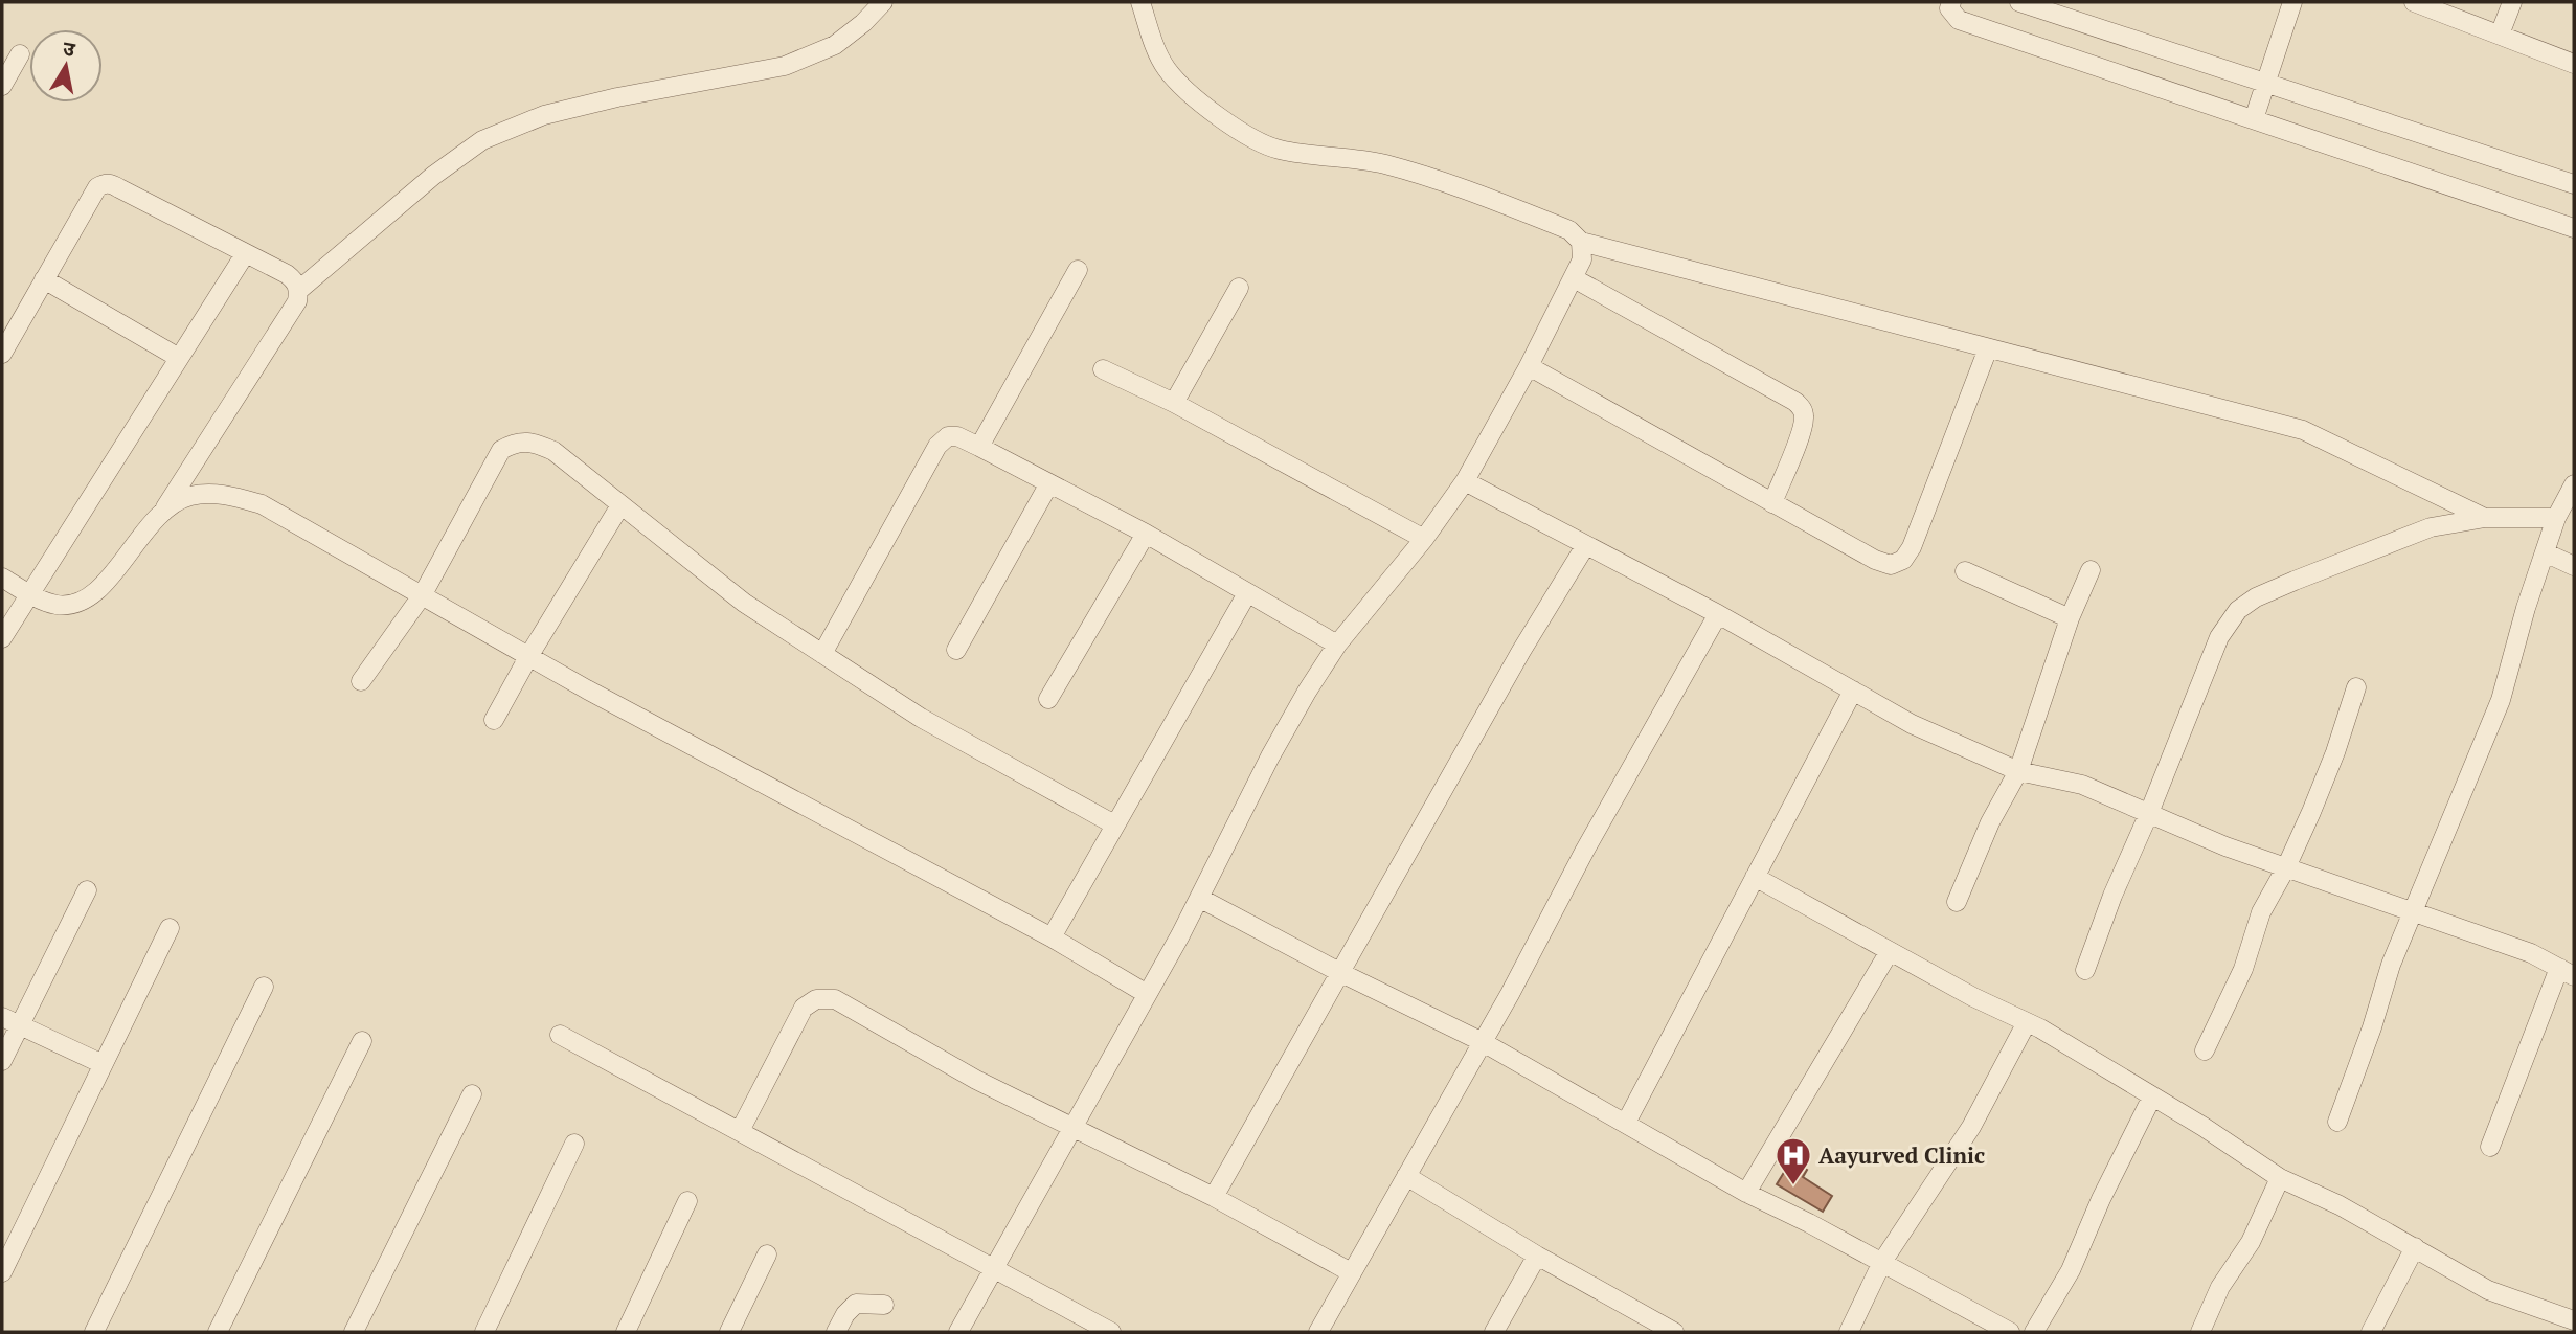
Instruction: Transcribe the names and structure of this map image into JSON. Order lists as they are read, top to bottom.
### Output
{
  "places": {
    "hospital": ["Aayurved Clinic"]
  },
  "north": "top"
}
